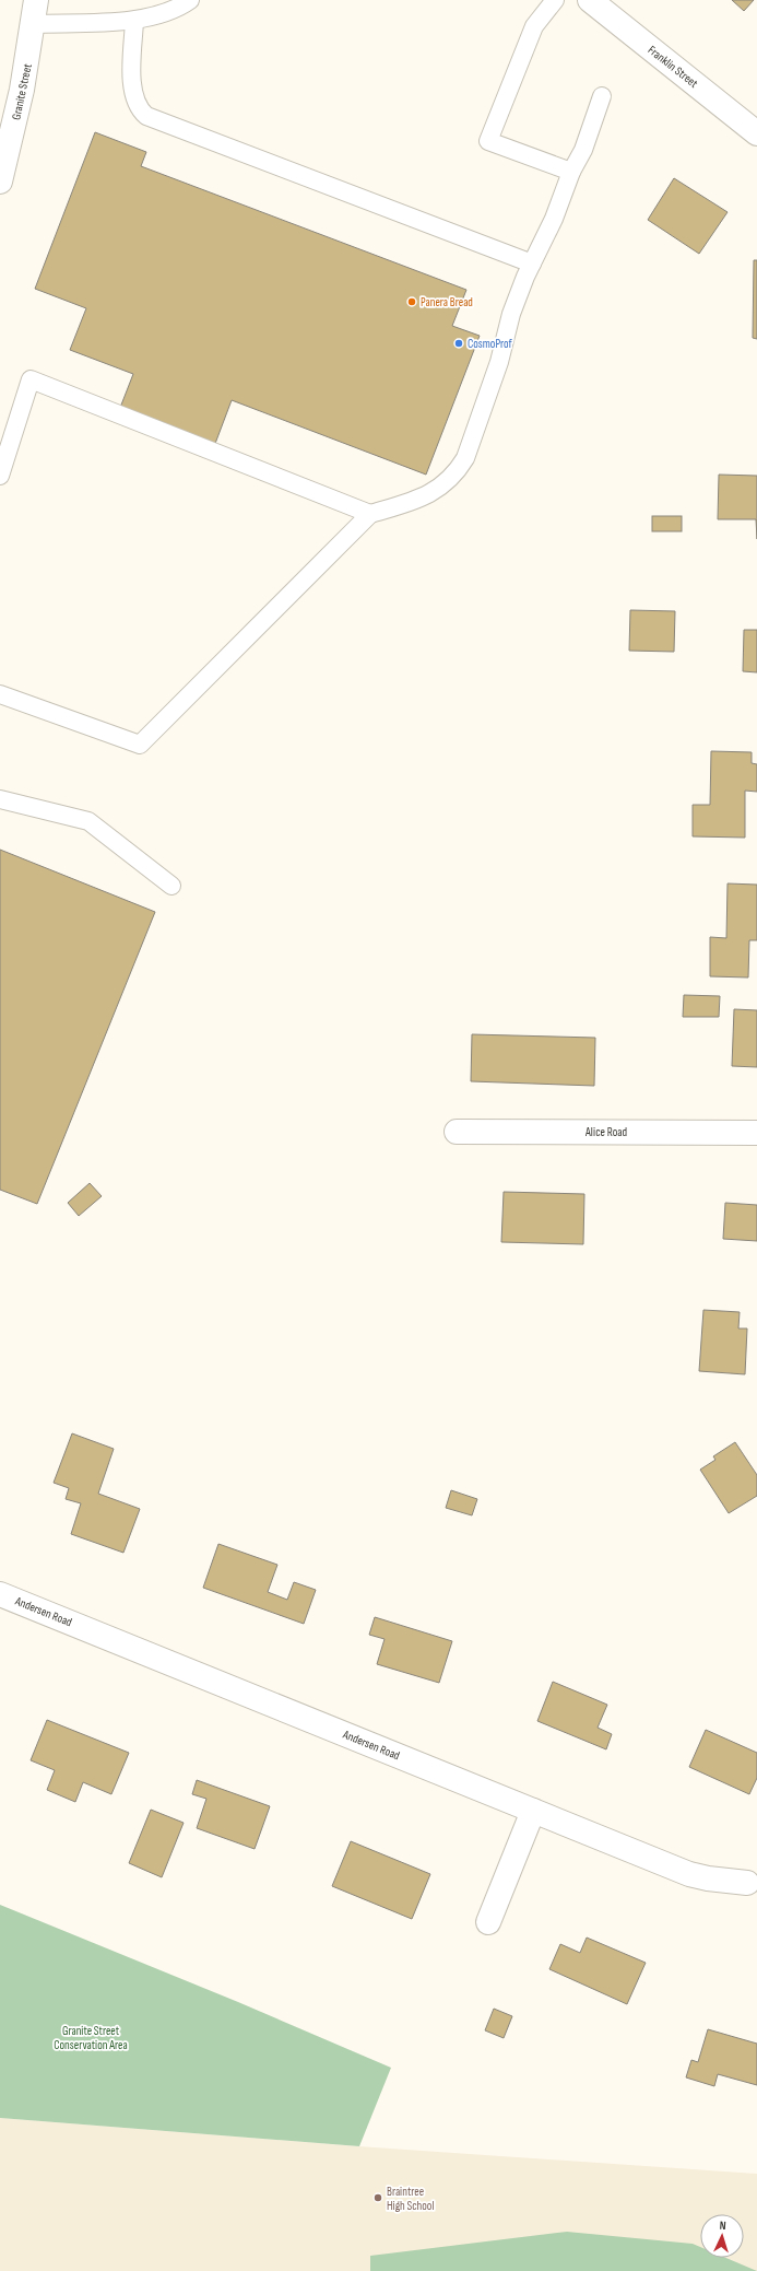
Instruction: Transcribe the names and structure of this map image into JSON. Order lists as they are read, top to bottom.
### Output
{
  "streets": {
    "street": [
      "Franklin Street",
      "Granite Street",
      "Alice Road",
      "Andersen Road"
    ]
  },
  "parks": ["Granite Street Conservation Area"],
  "places": ["Panera Bread", "CosmoProf", "Braintree High School"],
  "north": "top"
}
